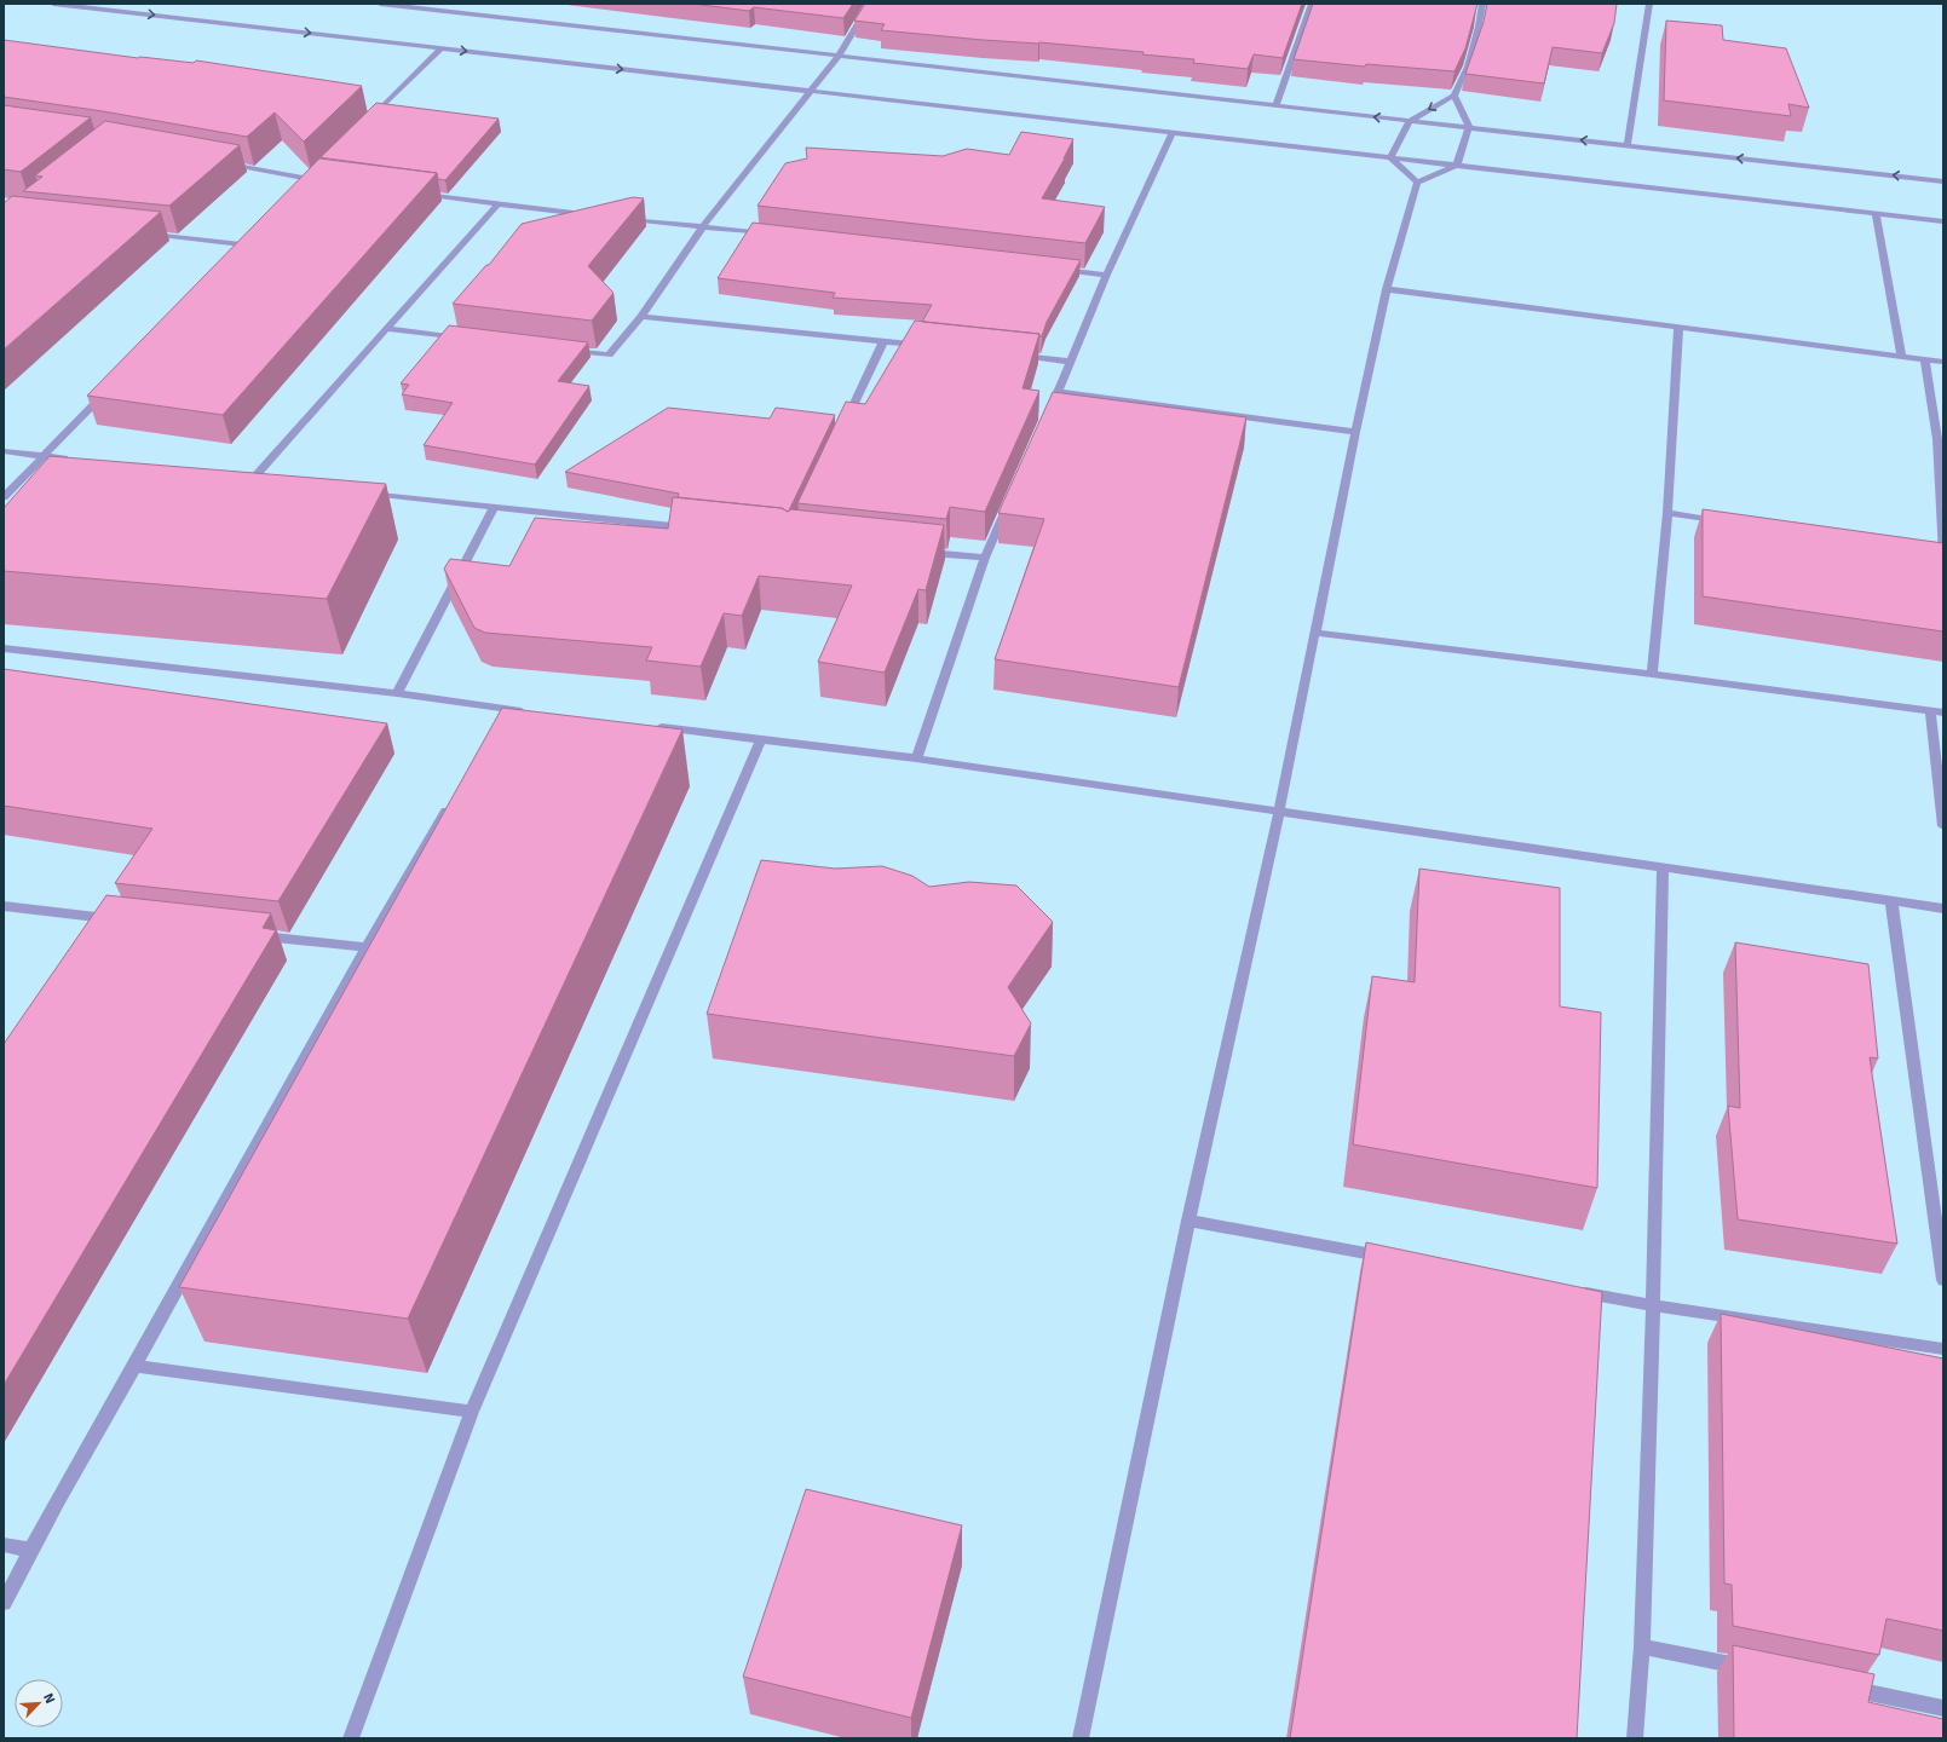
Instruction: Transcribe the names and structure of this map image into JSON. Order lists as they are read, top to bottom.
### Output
{
  "north": "top right"
}
